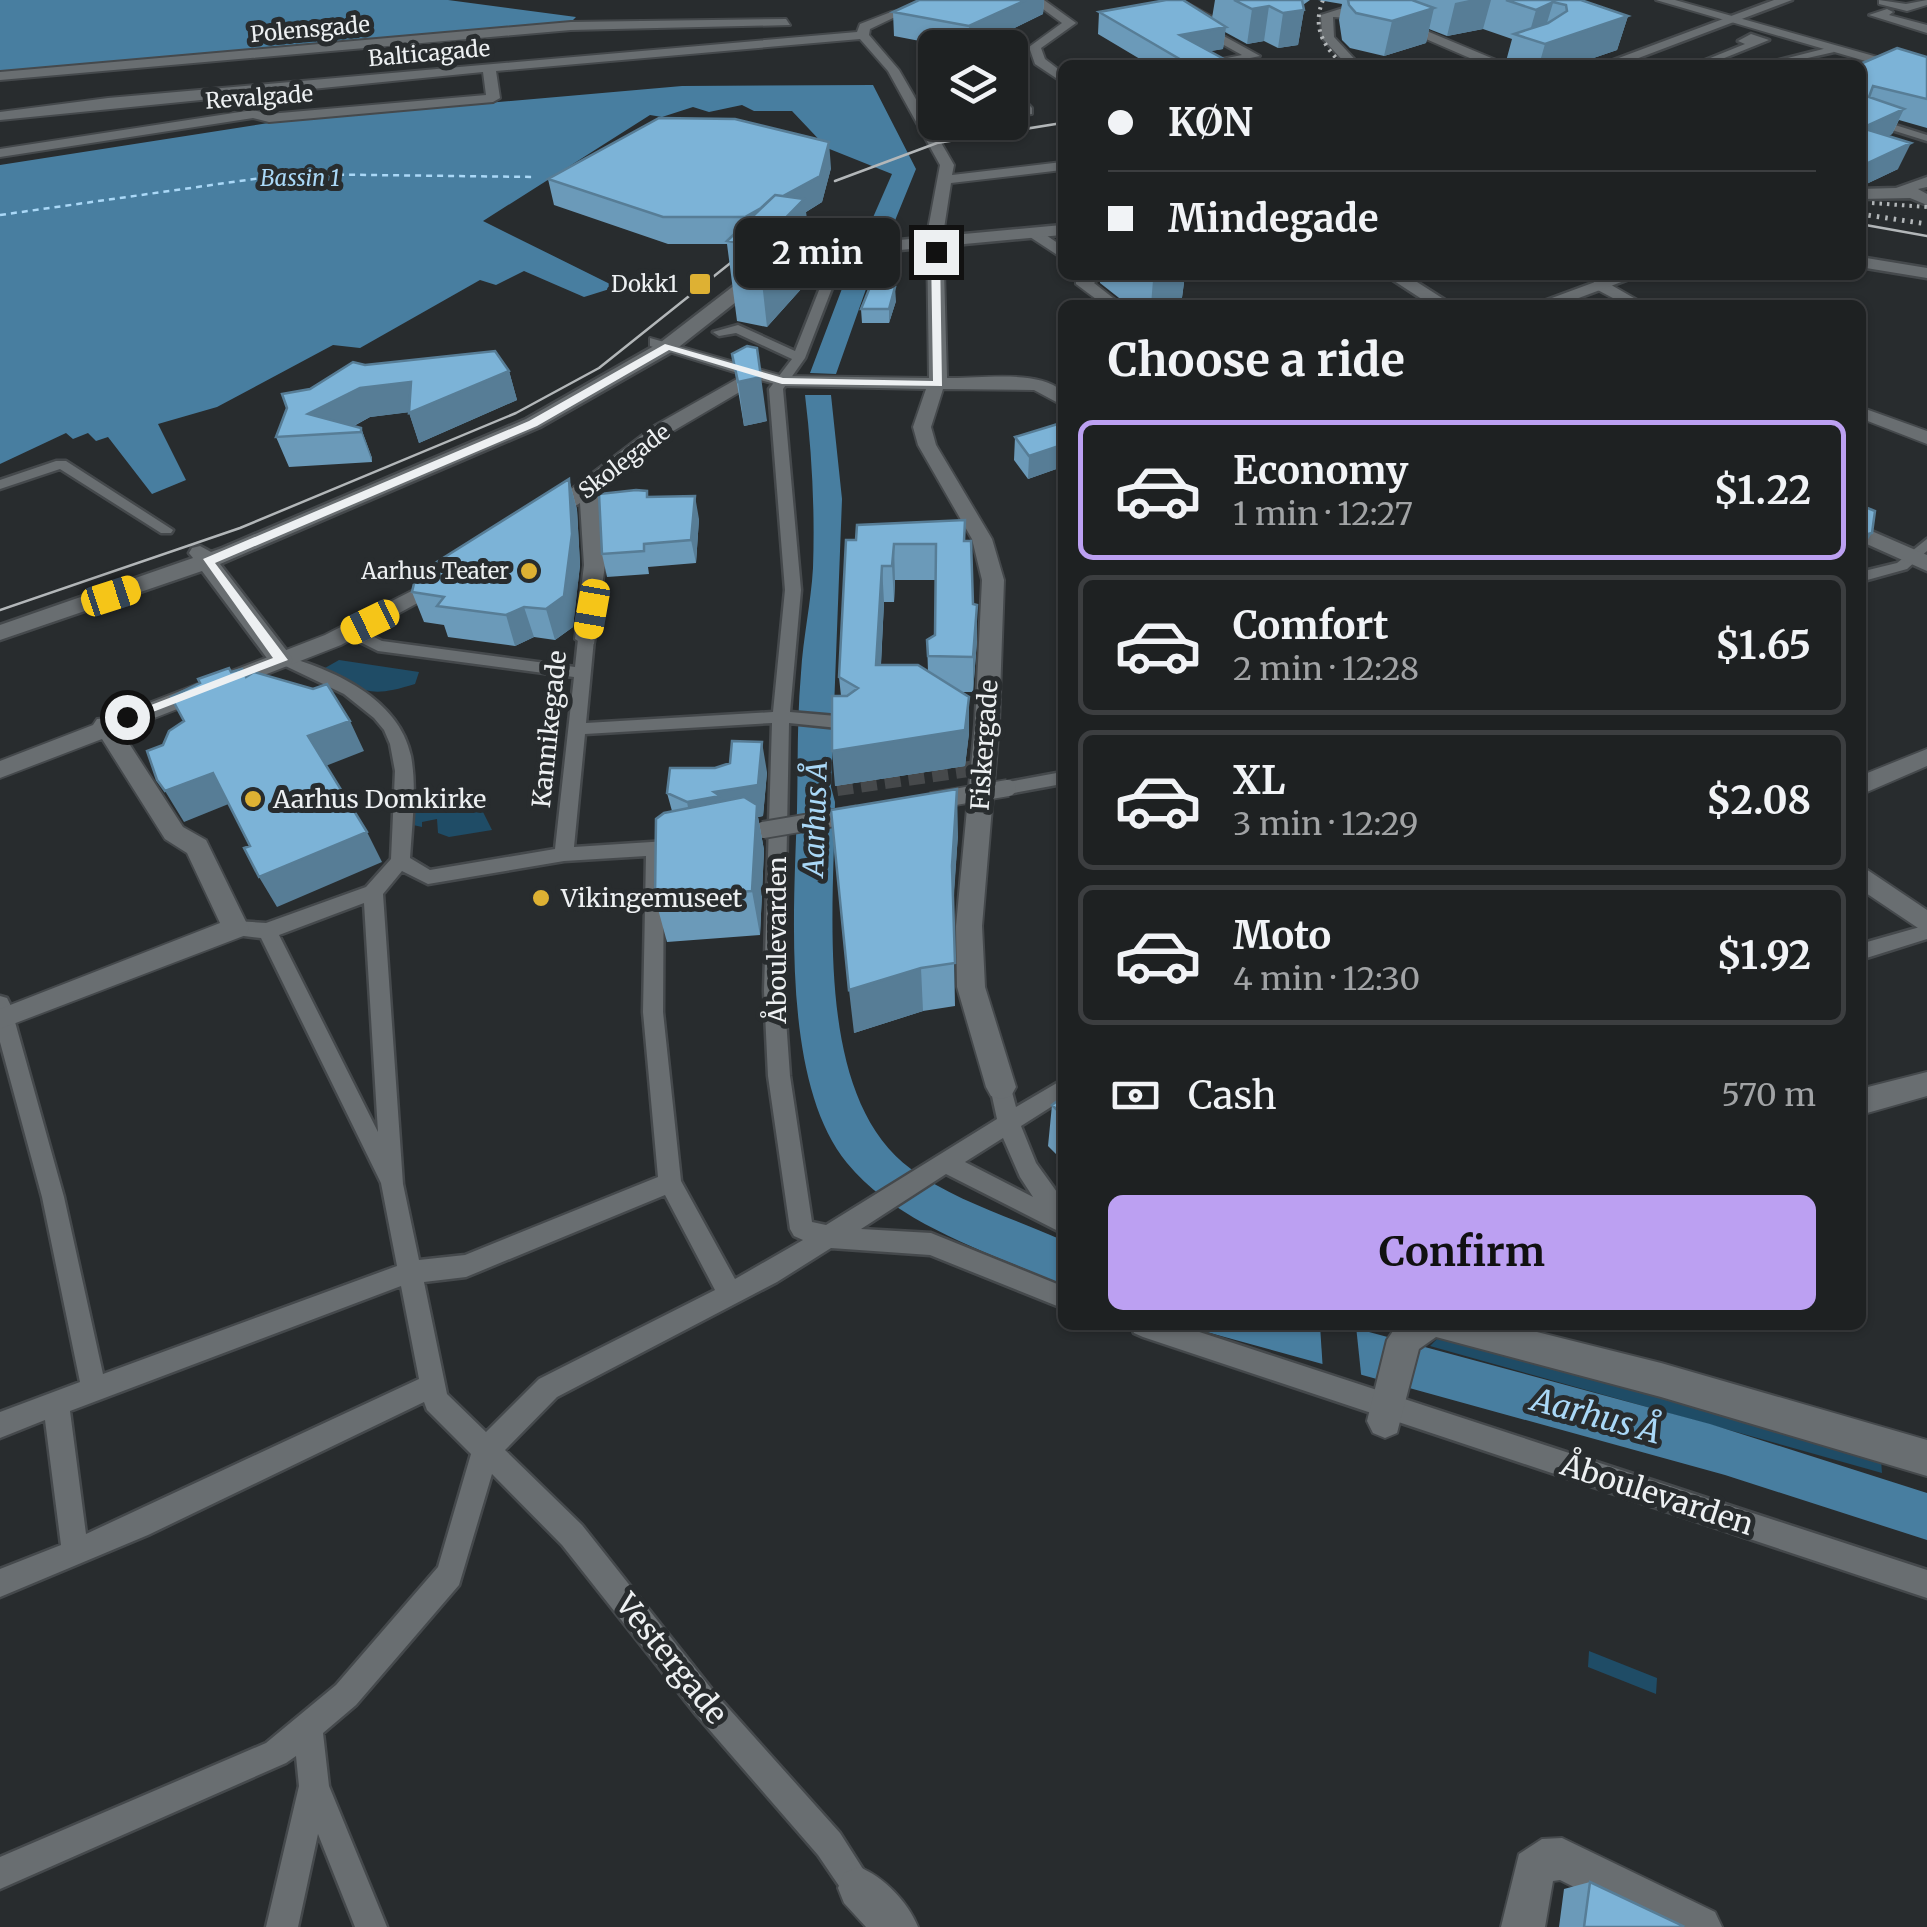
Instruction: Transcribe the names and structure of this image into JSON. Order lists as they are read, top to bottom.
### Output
{
  "streets": {
    "street": [
      "Polensgade",
      "Balticagade",
      "Revalgade",
      "Skolegade",
      "Kannikegade",
      "Fiskergade",
      "Åboulevarden",
      "Vestergade"
    ]
  },
  "crossings": [
    ["Balticagade", "Revalgade"],
    ["Skolegade", "Kannikegade"]
  ],
  "water": ["Bassin 1", "Aarhus Å"],
  "places": {
    "transit": ["Dokk1"],
    "other": ["Aarhus Teater", "Aarhus Domkirke", "Vikingemuseet"]
  },
  "page": {
    "banner": ["KØN", "Mindegade"],
    "bubble": "2 min",
    "heading": "Choose a ride",
    "list": [
      {
        "name": "Economy",
        "note": "1 min · 12:27",
        "value": "$1.22"
      },
      {
        "name": "Comfort",
        "note": "2 min · 12:28",
        "value": "$1.65"
      },
      {
        "name": "XL",
        "note": "3 min · 12:29",
        "value": "$2.08"
      },
      {
        "name": "Moto",
        "note": "4 min · 12:30",
        "value": "$1.92"
      }
    ],
    "pay": ["Cash", "570 m"],
    "buttons": "Confirm"
  }
}
